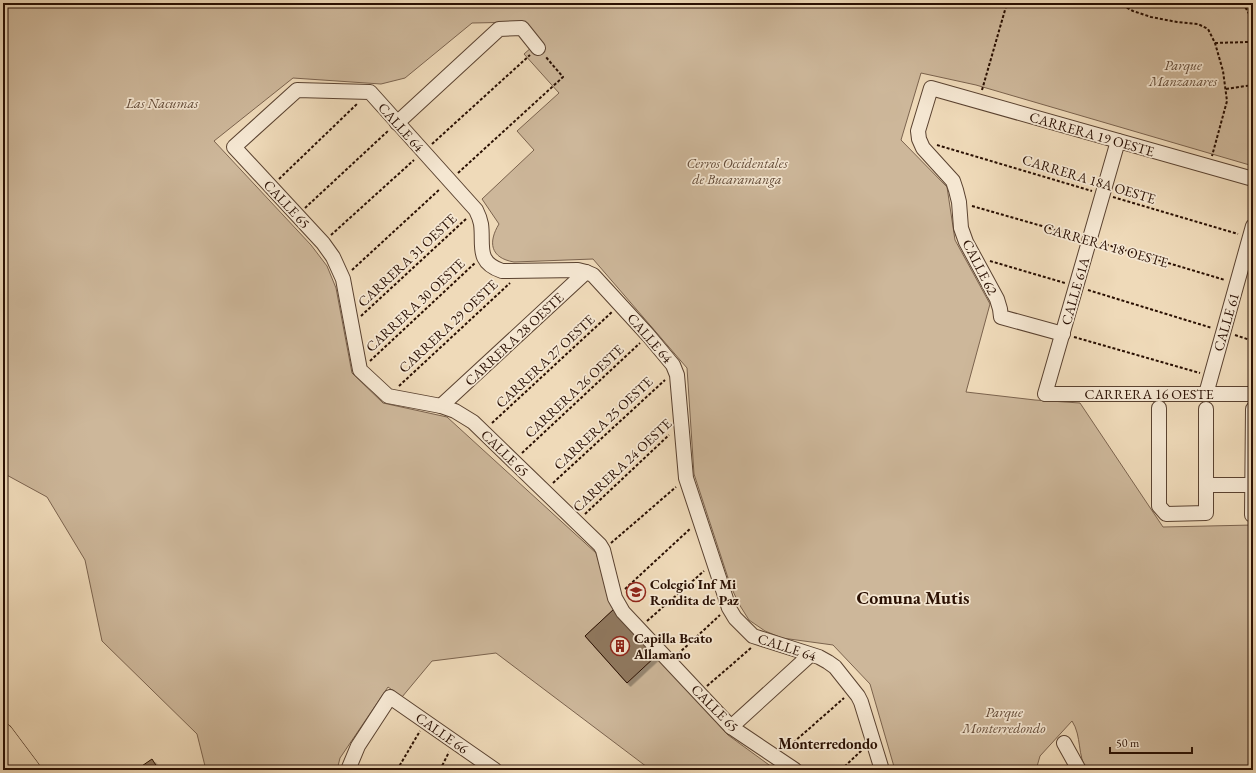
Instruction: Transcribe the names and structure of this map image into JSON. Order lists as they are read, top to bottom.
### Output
{
  "streets": {
    "street": [
      "CALLE 64",
      "CARRERA 19 OESTE",
      "CALLE 65",
      "CALLE 62",
      "CALLE 61A",
      "CALLE 61",
      "CARRERA 28 OESTE",
      "CARRERA 16 OESTE",
      "CALLE 66"
    ],
    "path": [
      "CARRERA 18A OESTE",
      "CARRERA 18 OESTE",
      "CARRERA 31 OESTE",
      "CARRERA 30 OESTE",
      "CARRERA 29 OESTE",
      "CARRERA 27 OESTE",
      "CARRERA 26 OESTE",
      "CARRERA 25 OESTE",
      "CARRERA 24 OESTE"
    ]
  },
  "crossings": [
    ["CALLE 64", "CALLE 65"],
    ["CALLE 64", "CARRERA 31 OESTE"],
    ["CALLE 64", "CARRERA 30 OESTE"],
    ["CALLE 64", "CARRERA 28 OESTE"],
    ["CALLE 64", "CARRERA 27 OESTE"],
    ["CALLE 64", "CARRERA 26 OESTE"],
    ["CALLE 64", "CARRERA 25 OESTE"],
    ["CALLE 64", "CARRERA 24 OESTE"],
    ["CARRERA 19 OESTE", "CARRERA 18A OESTE"],
    ["CARRERA 19 OESTE", "CALLE 62"],
    ["CARRERA 19 OESTE", "CALLE 61A"],
    ["CARRERA 18A OESTE", "CALLE 62"],
    ["CARRERA 18A OESTE", "CALLE 61A"],
    ["CARRERA 18A OESTE", "CALLE 61"],
    ["CALLE 65", "CARRERA 31 OESTE"],
    ["CALLE 65", "CARRERA 30 OESTE"],
    ["CALLE 65", "CARRERA 29 OESTE"],
    ["CALLE 65", "CARRERA 28 OESTE"],
    ["CALLE 65", "CARRERA 27 OESTE"],
    ["CALLE 65", "CARRERA 26 OESTE"],
    ["CALLE 65", "CARRERA 25 OESTE"],
    ["CALLE 65", "CARRERA 24 OESTE"],
    ["CARRERA 18 OESTE", "CALLE 62"],
    ["CARRERA 18 OESTE", "CALLE 61A"],
    ["CARRERA 18 OESTE", "CALLE 61"],
    ["CALLE 62", "CALLE 61A"],
    ["CALLE 61A", "CARRERA 16 OESTE"],
    ["CALLE 61", "CARRERA 16 OESTE"]
  ],
  "districts": ["Comuna Mutis", "Monterredondo"],
  "parks": [
    "Parque Manzanares",
    "Las Nacumas",
    "Cerros Occidentales de Bucaramanga",
    "Parque Monterredondo"
  ],
  "places": {
    "school or university": ["Colegio Inf Mi Rondita de Paz"],
    "building": ["Capilla Beato Allamano"]
  },
  "scale_bar": "50 m"
}
